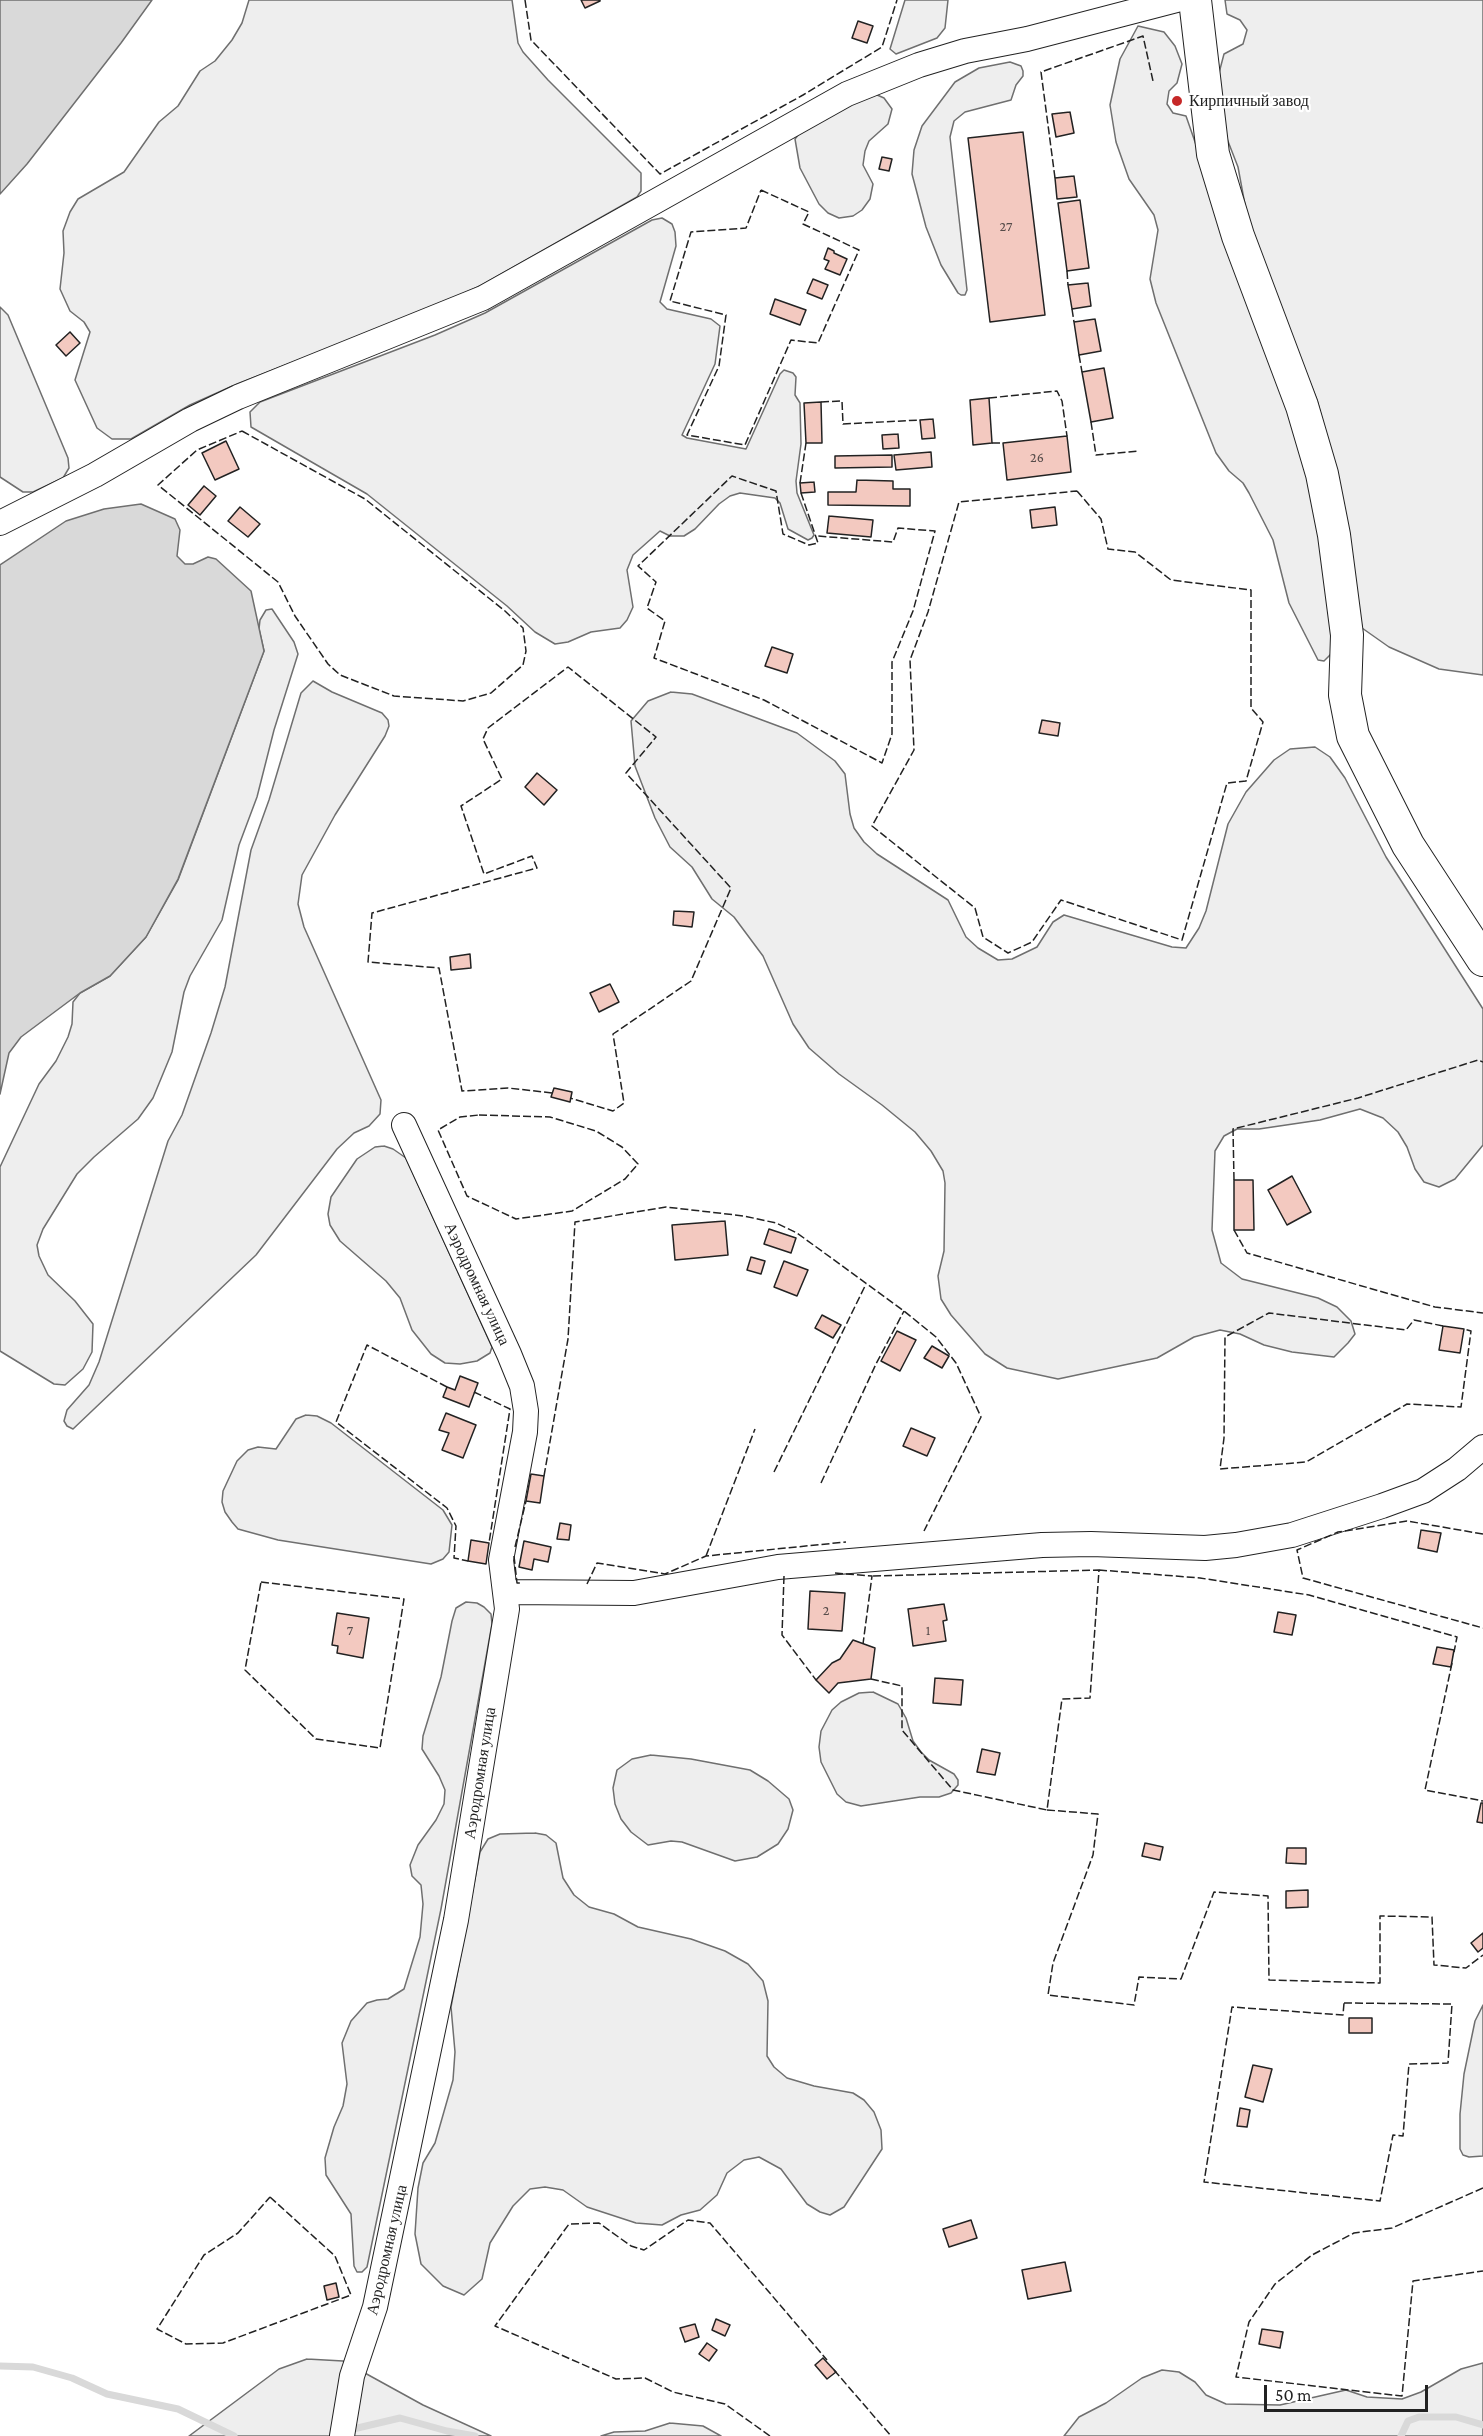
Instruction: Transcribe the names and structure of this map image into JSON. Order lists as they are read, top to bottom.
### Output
{
  "streets": {
    "street": ["Аэродромная улица"]
  },
  "places": ["Кирпичный завод"],
  "house_numbers": [
    "27",
    "26",
    "2",
    "7",
    "1"
  ],
  "scale_bar": "50 m"
}
